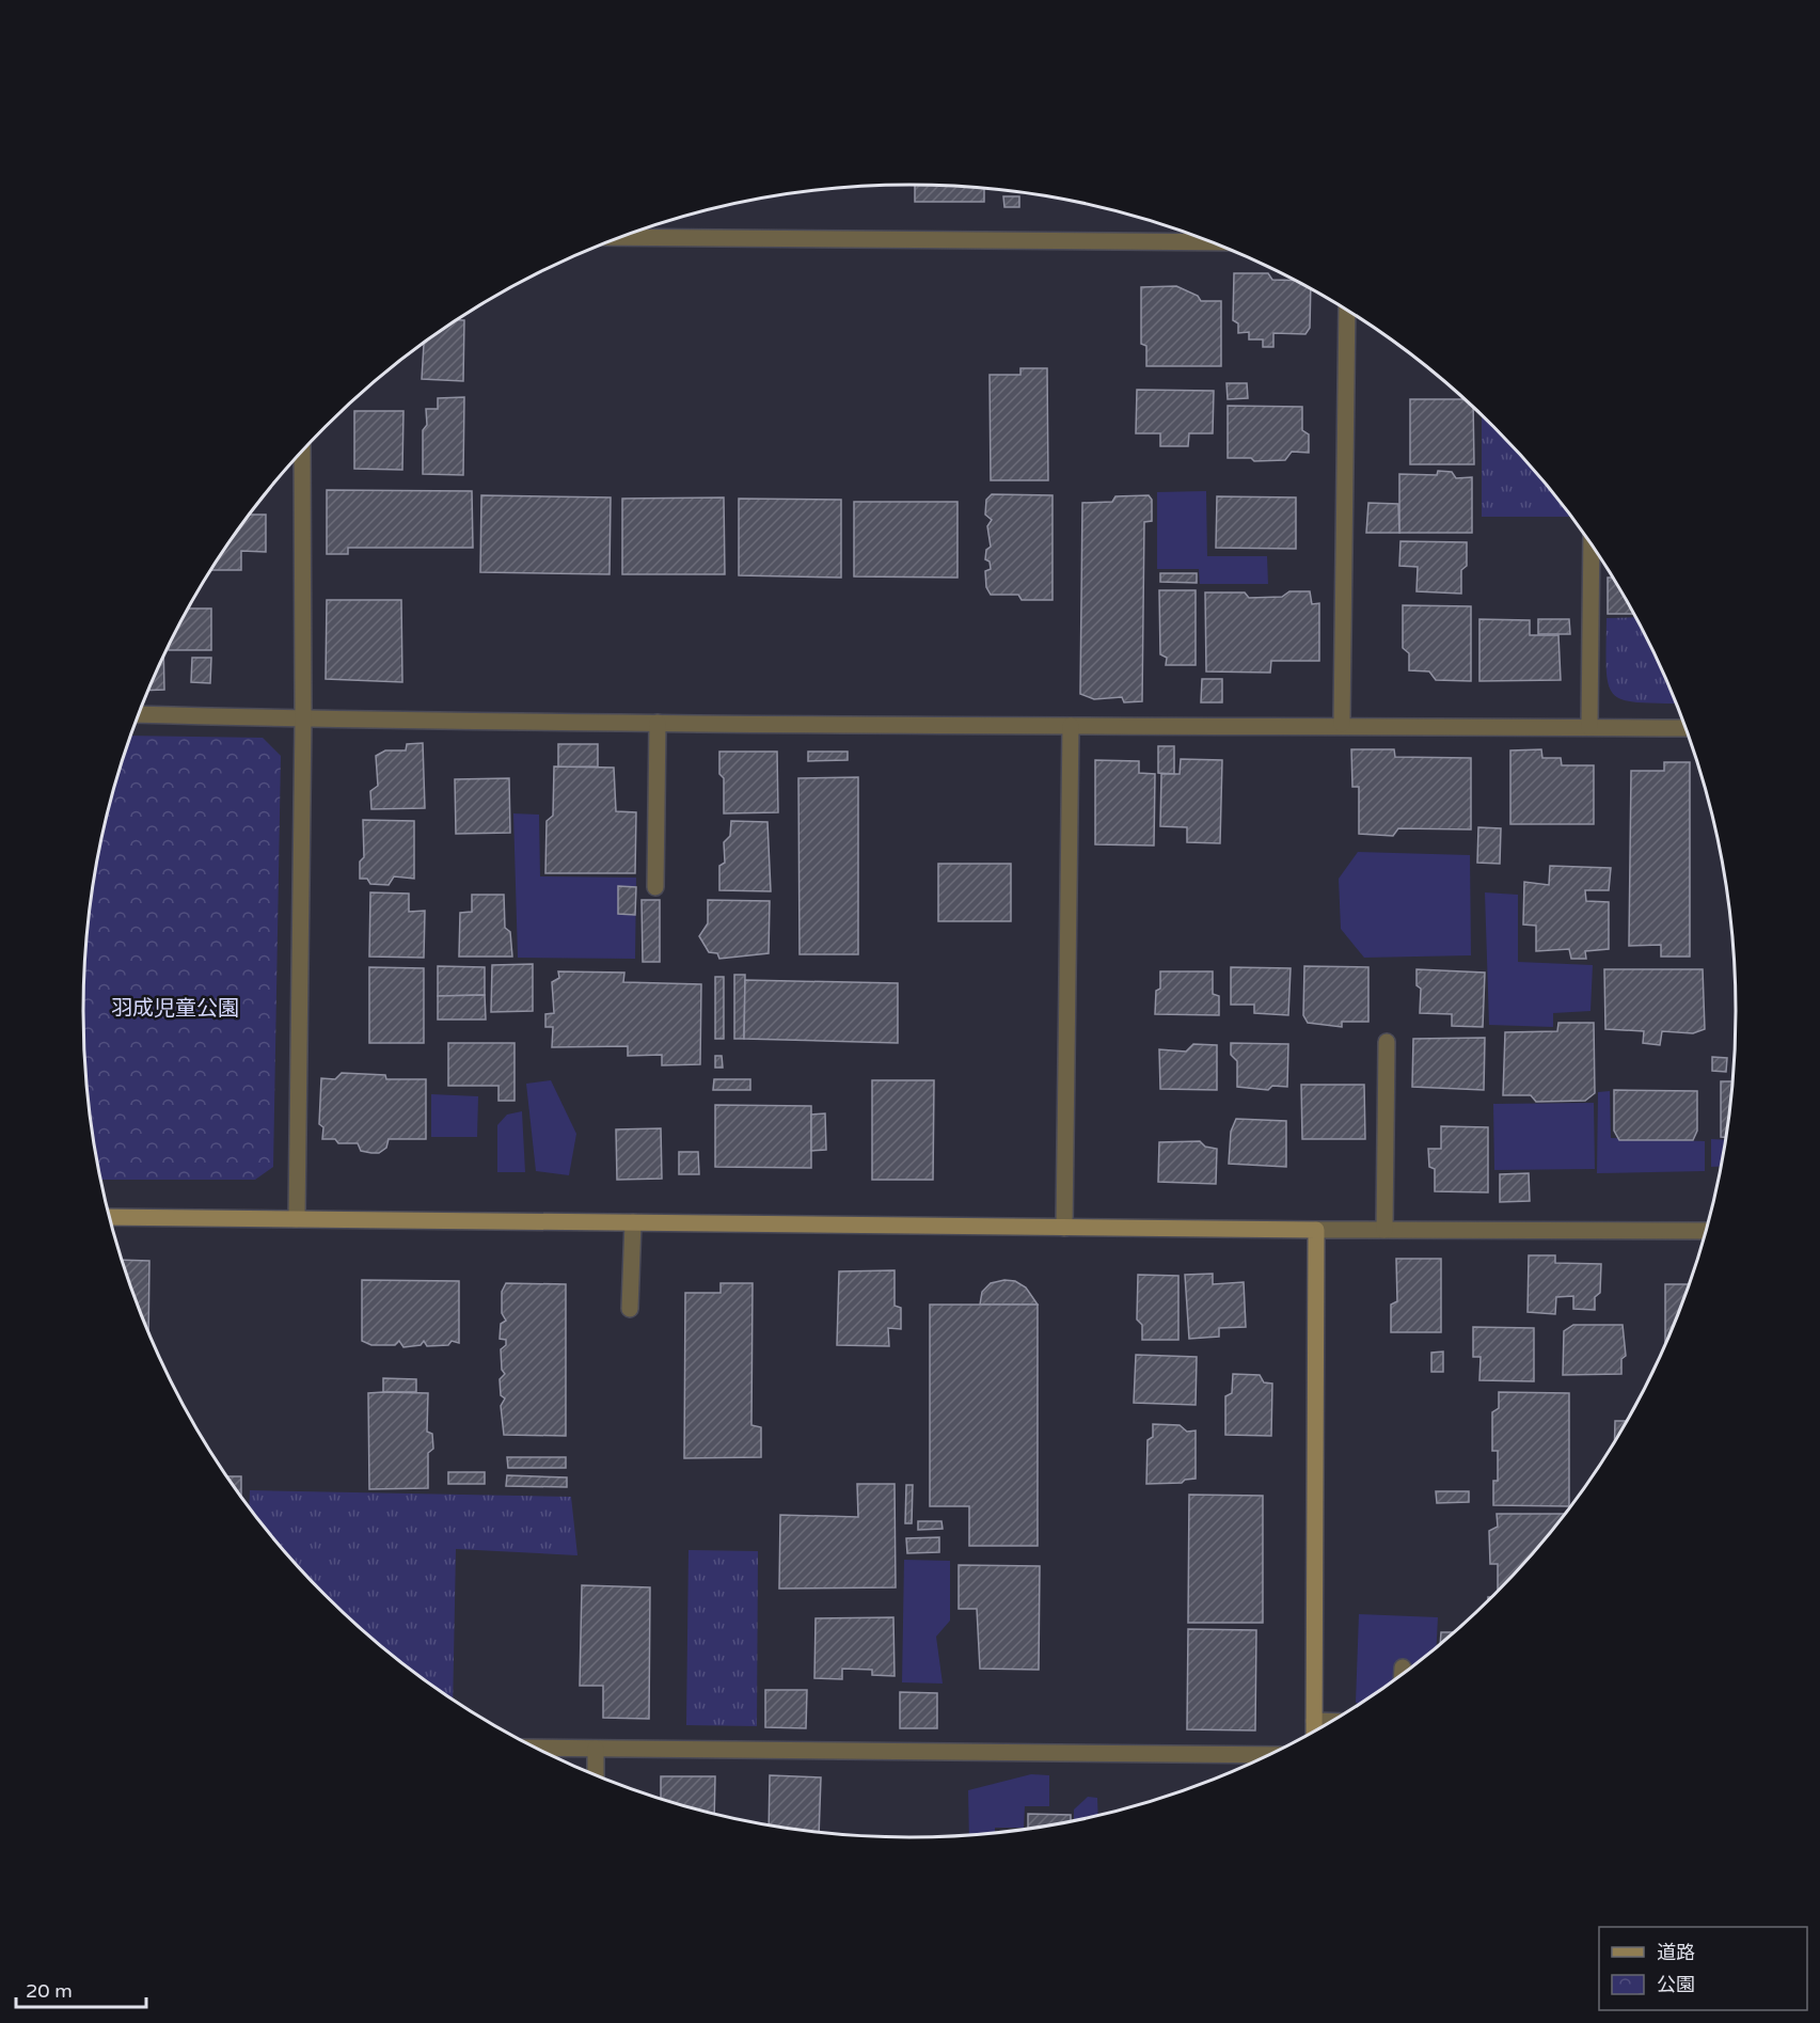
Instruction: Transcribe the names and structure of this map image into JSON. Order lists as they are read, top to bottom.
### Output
{
  "parks": ["羽成児童公園"],
  "legend": ["道路", "公園"],
  "scale_bar": "20 m"
}
